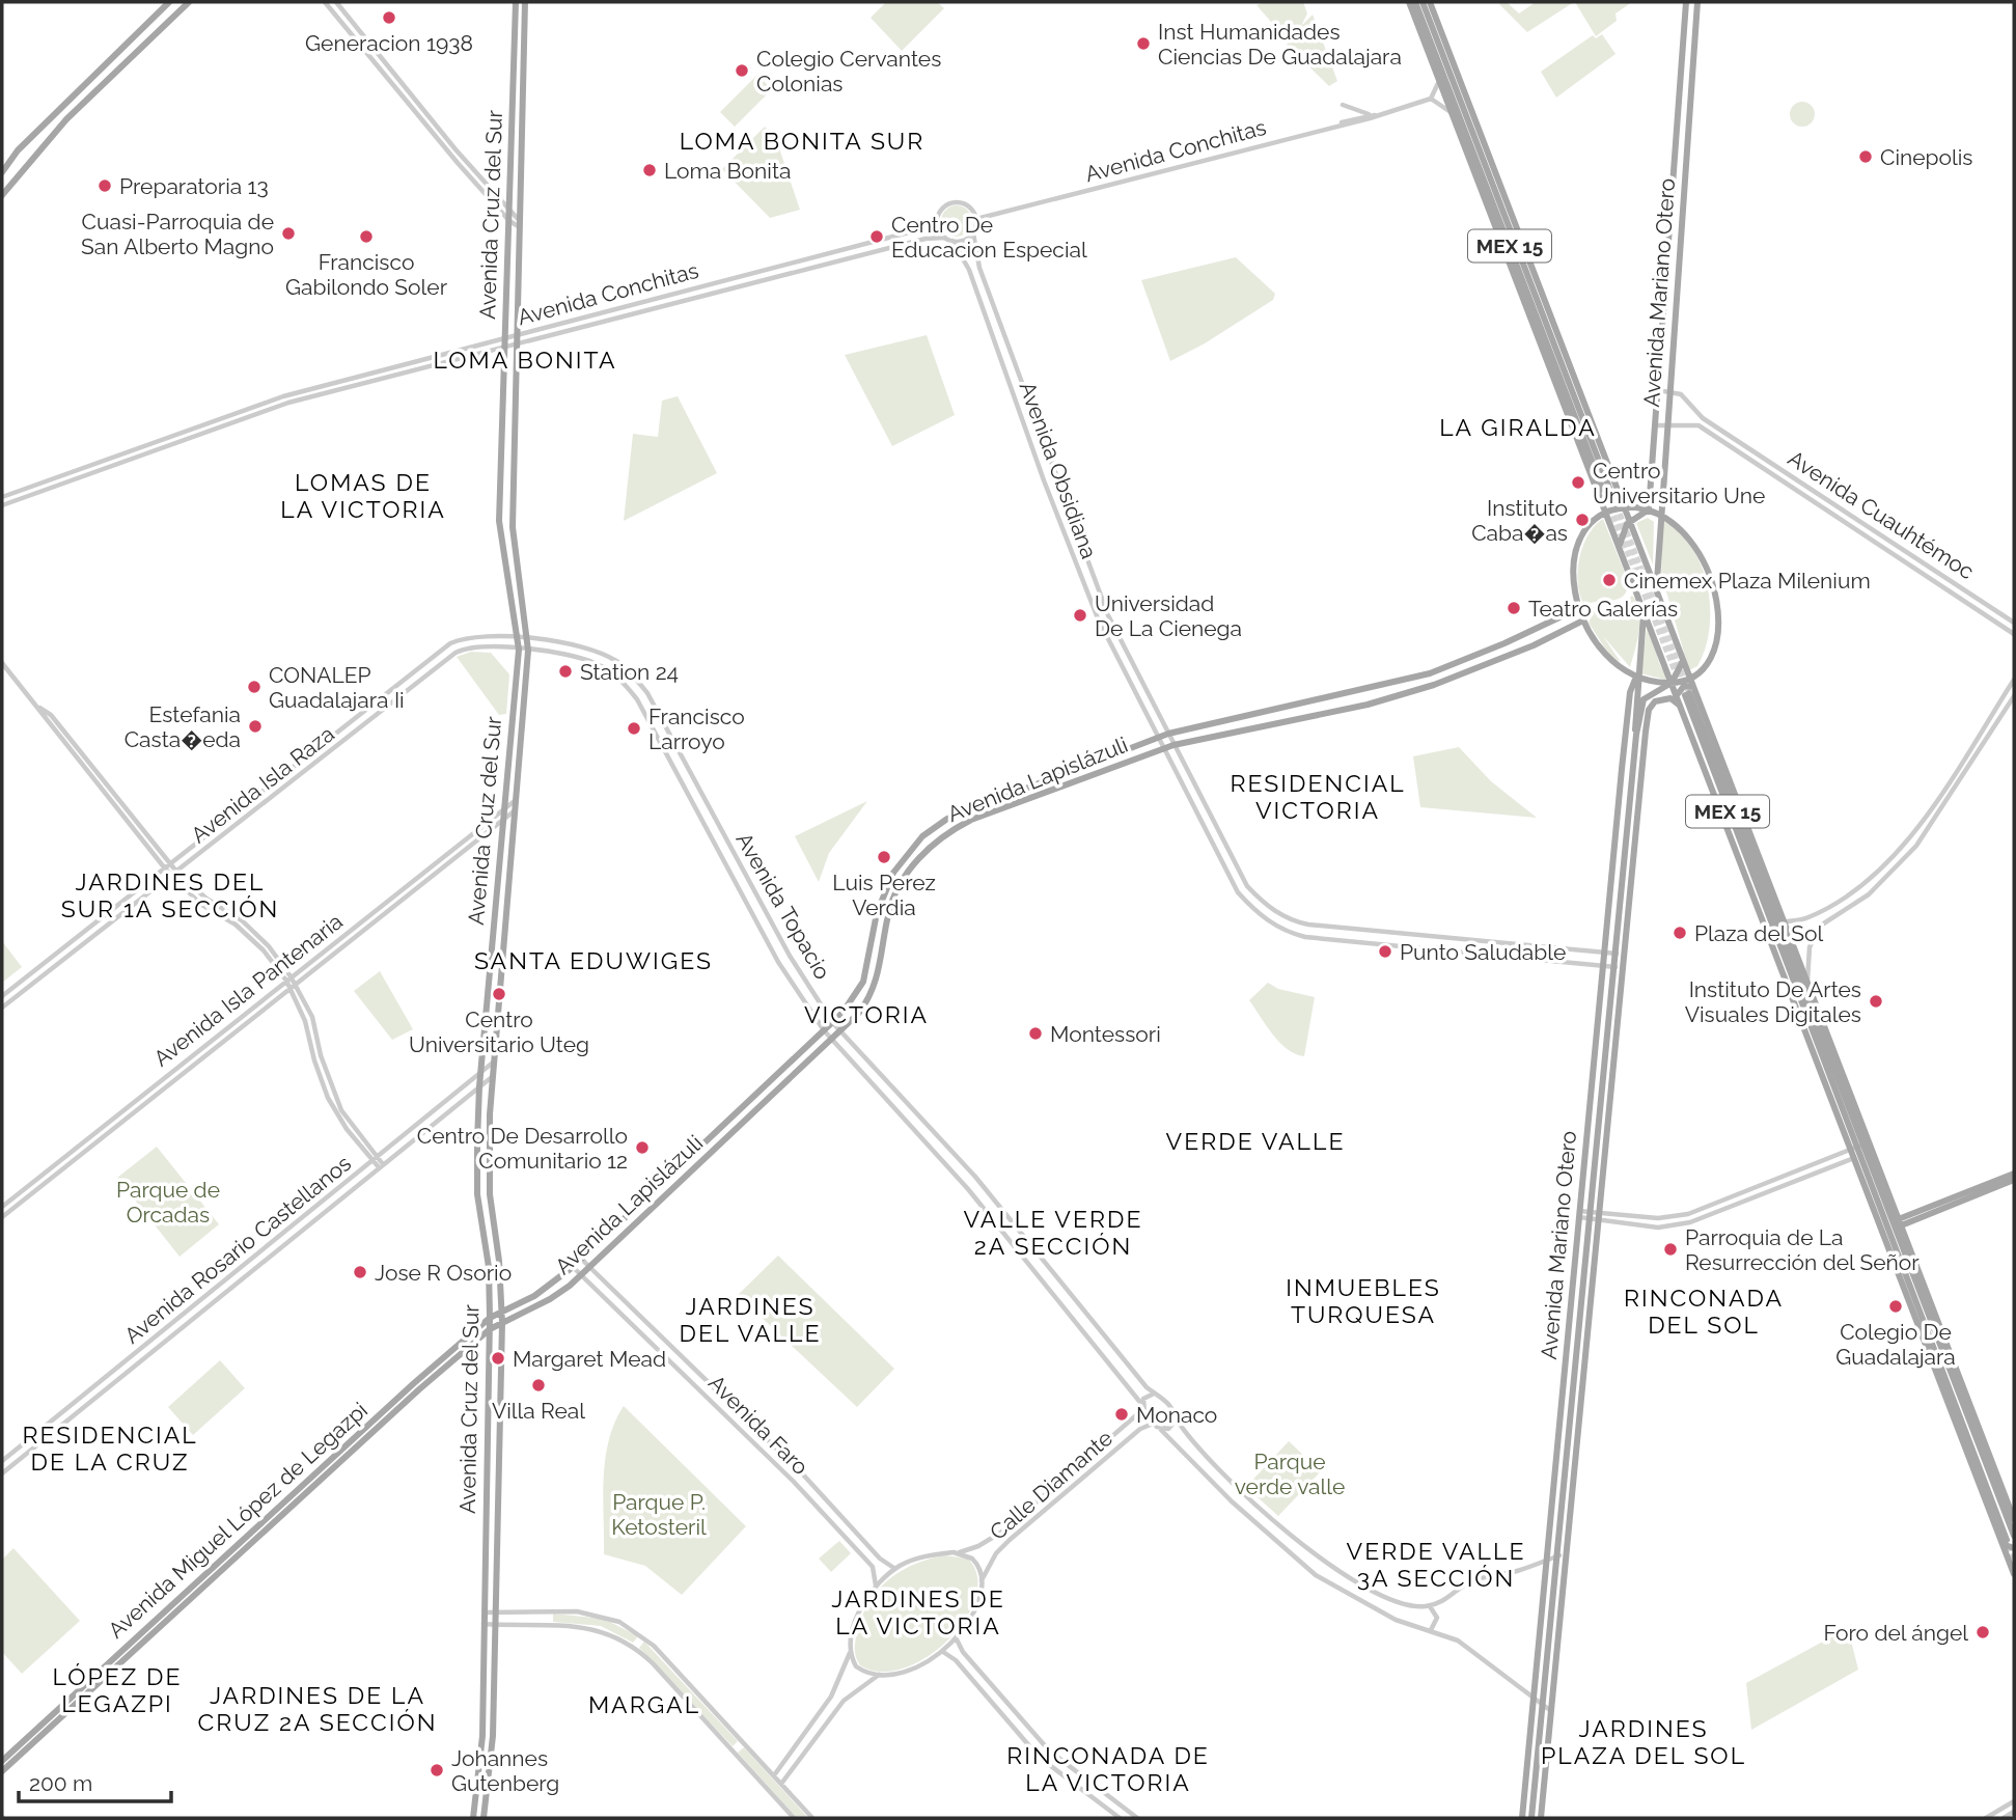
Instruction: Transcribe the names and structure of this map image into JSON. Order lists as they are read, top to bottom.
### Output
{
  "streets": {
    "main road": [
      "Avenida Cruz del Sur",
      "MEX 15",
      "Avenida Mariano Otero",
      "Avenida Lapislázuli",
      "Avenida Miguel López de Legazpi"
    ],
    "street": [
      "Avenida Conchitas",
      "Avenida Obsidiana",
      "Avenida Cuauhtémoc",
      "Avenida Isla Raza",
      "Avenida Topacio",
      "Avenida Isla Pantenaria",
      "Avenida Rosario Castellanos",
      "Avenida Faro",
      "Calle Diamante"
    ]
  },
  "crossings": [
    ["Avenida Conchitas", "Avenida Cruz del Sur"],
    ["Avenida Conchitas", "Avenida Obsidiana"],
    ["Avenida Cruz del Sur", "Avenida Lapislázuli"],
    ["Avenida Cruz del Sur", "Avenida Isla Raza"],
    ["Avenida Cruz del Sur", "Avenida Topacio"],
    ["Avenida Cruz del Sur", "Avenida Isla Pantenaria"],
    ["Avenida Cruz del Sur", "Avenida Rosario Castellanos"],
    ["Avenida Cruz del Sur", "Avenida Miguel López de Legazpi"],
    ["Avenida Mariano Otero", "Avenida Obsidiana"],
    ["Avenida Mariano Otero", "Avenida Cuauhtémoc"],
    ["Avenida Obsidiana", "Avenida Lapislázuli"],
    ["Avenida Lapislázuli", "Avenida Topacio"],
    ["Avenida Lapislázuli", "Avenida Faro"],
    ["Avenida Lapislázuli", "Avenida Miguel López de Legazpi"],
    ["Avenida Isla Raza", "Avenida Topacio"],
    ["Avenida Topacio", "Calle Diamante"],
    ["Avenida Faro", "Calle Diamante"]
  ],
  "districts": [
    "LOMA BONITA SUR",
    "LOMA BONITA",
    "LA GIRALDA",
    "LOMAS DE LA VICTORIA",
    "RESIDENCIAL VICTORIA",
    "JARDINES DEL SUR 1A SECCIÓN",
    "SANTA EDUWIGES",
    "VICTORIA",
    "VERDE VALLE",
    "VALLE VERDE 2A SECCIÓN",
    "INMUEBLES TURQUESA",
    "RINCONADA DEL SOL",
    "JARDINES DEL VALLE",
    "RESIDENCIAL DE LA CRUZ",
    "VERDE VALLE 3A SECCIÓN",
    "JARDINES DE LA VICTORIA",
    "LÓPEZ DE LEGAZPI",
    "JARDINES DE LA CRUZ 2A SECCIÓN",
    "MARGAL",
    "JARDINES PLAZA DEL SOL",
    "RINCONADA DE LA VICTORIA"
  ],
  "parks": ["Parque de Orcadas", "Parque verde valle", "Parque P. Ketosteril"],
  "places": [
    "Generacion 1938",
    "Inst Humanidades Ciencias De Guadalajara",
    "Colegio Cervantes Colonias",
    "Cinepolis",
    "Loma Bonita",
    "Preparatoria 13",
    "Cuasi-Parroquia de San Alberto Magno",
    "Francisco Gabilondo Soler",
    "Centro De Educacion Especial",
    "Centro Universitario Une",
    "Instituto Caba�as",
    "Cinemex Plaza Milenium",
    "Teatro Galerías",
    "Universidad De La Cienega",
    "Station 24",
    "CONALEP Guadalajara Ii",
    "Estefania Casta�eda",
    "Francisco Larroyo",
    "Luis Perez Verdia",
    "Plaza del Sol",
    "Punto Saludable",
    "Centro Universitario Uteg",
    "Instituto De Artes Visuales Digitales",
    "Montessori",
    "Centro De Desarrollo Comunitario 12",
    "Parroquia de La Resurrección del Señor",
    "Jose R Osorio",
    "Colegio De Guadalajara",
    "Margaret Mead",
    "Villa Real",
    "Monaco",
    "Foro del ángel",
    "Johannes Gutenberg"
  ],
  "scale_bar": "200 m"
}
